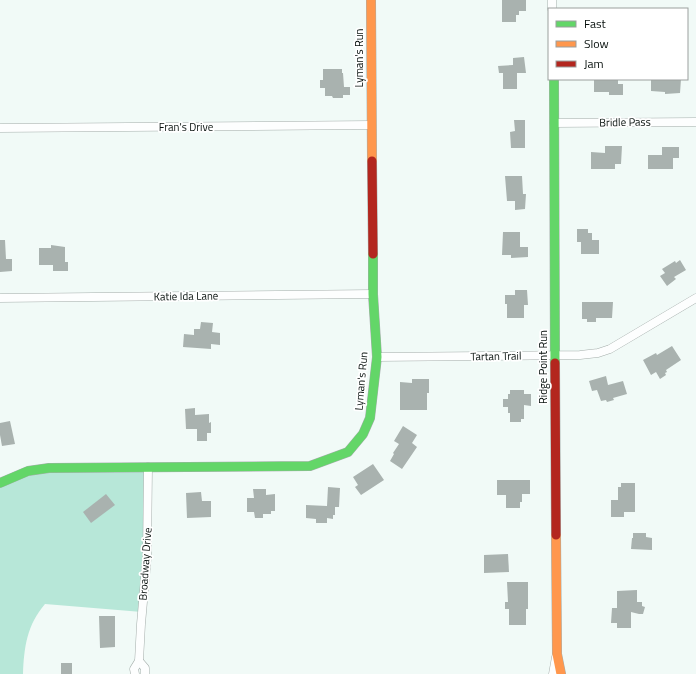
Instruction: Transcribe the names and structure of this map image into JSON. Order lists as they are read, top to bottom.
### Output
{
  "streets": {
    "street": [
      "Lyman's Run",
      "Bridle Pass",
      "Fran's Drive",
      "Katie Ida Lane",
      "Tartan Trail",
      "Ridge Point Run",
      "Broadway Drive"
    ]
  },
  "crossings": [
    ["Lyman's Run", "Fran's Drive"],
    ["Lyman's Run", "Katie Ida Lane"],
    ["Lyman's Run", "Tartan Trail"],
    ["Lyman's Run", "Broadway Drive"],
    ["Bridle Pass", "Ridge Point Run"],
    ["Tartan Trail", "Ridge Point Run"]
  ],
  "legend": ["Fast", "Slow", "Jam"]
}
